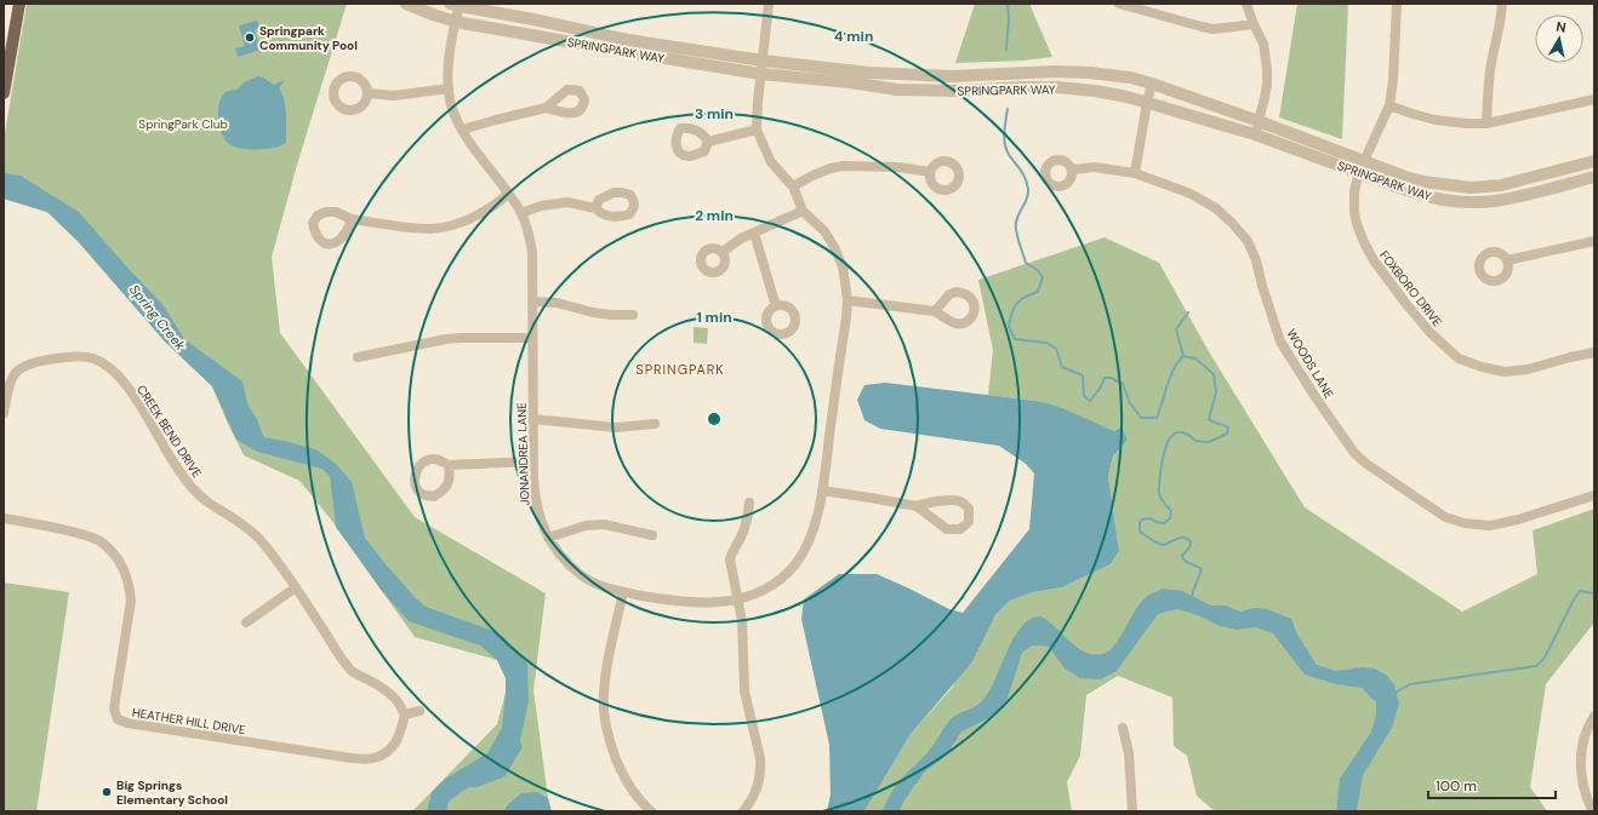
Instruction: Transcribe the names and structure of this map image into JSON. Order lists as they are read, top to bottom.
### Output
{
  "streets": {
    "street": [
      "SPRINGPARK WAY",
      "FOXBORO DRIVE",
      "WOODS LANE",
      "CREEK BEND DRIVE",
      "JONANDREA LANE",
      "HEATHER HILL DRIVE"
    ]
  },
  "crossings": [
    ["SPRINGPARK WAY", "FOXBORO DRIVE"],
    ["SPRINGPARK WAY", "JONANDREA LANE"],
    ["CREEK BEND DRIVE", "HEATHER HILL DRIVE"]
  ],
  "districts": ["SPRINGPARK"],
  "water": ["Spring Creek"],
  "parks": ["SpringPark Club"],
  "places": ["Springpark Community Pool", "Big Springs Elementary School"],
  "scale_bar": "100 m",
  "north": "top",
  "rings": [
    "4 min",
    "3 min",
    "2 min",
    "1 min"
  ]
}
